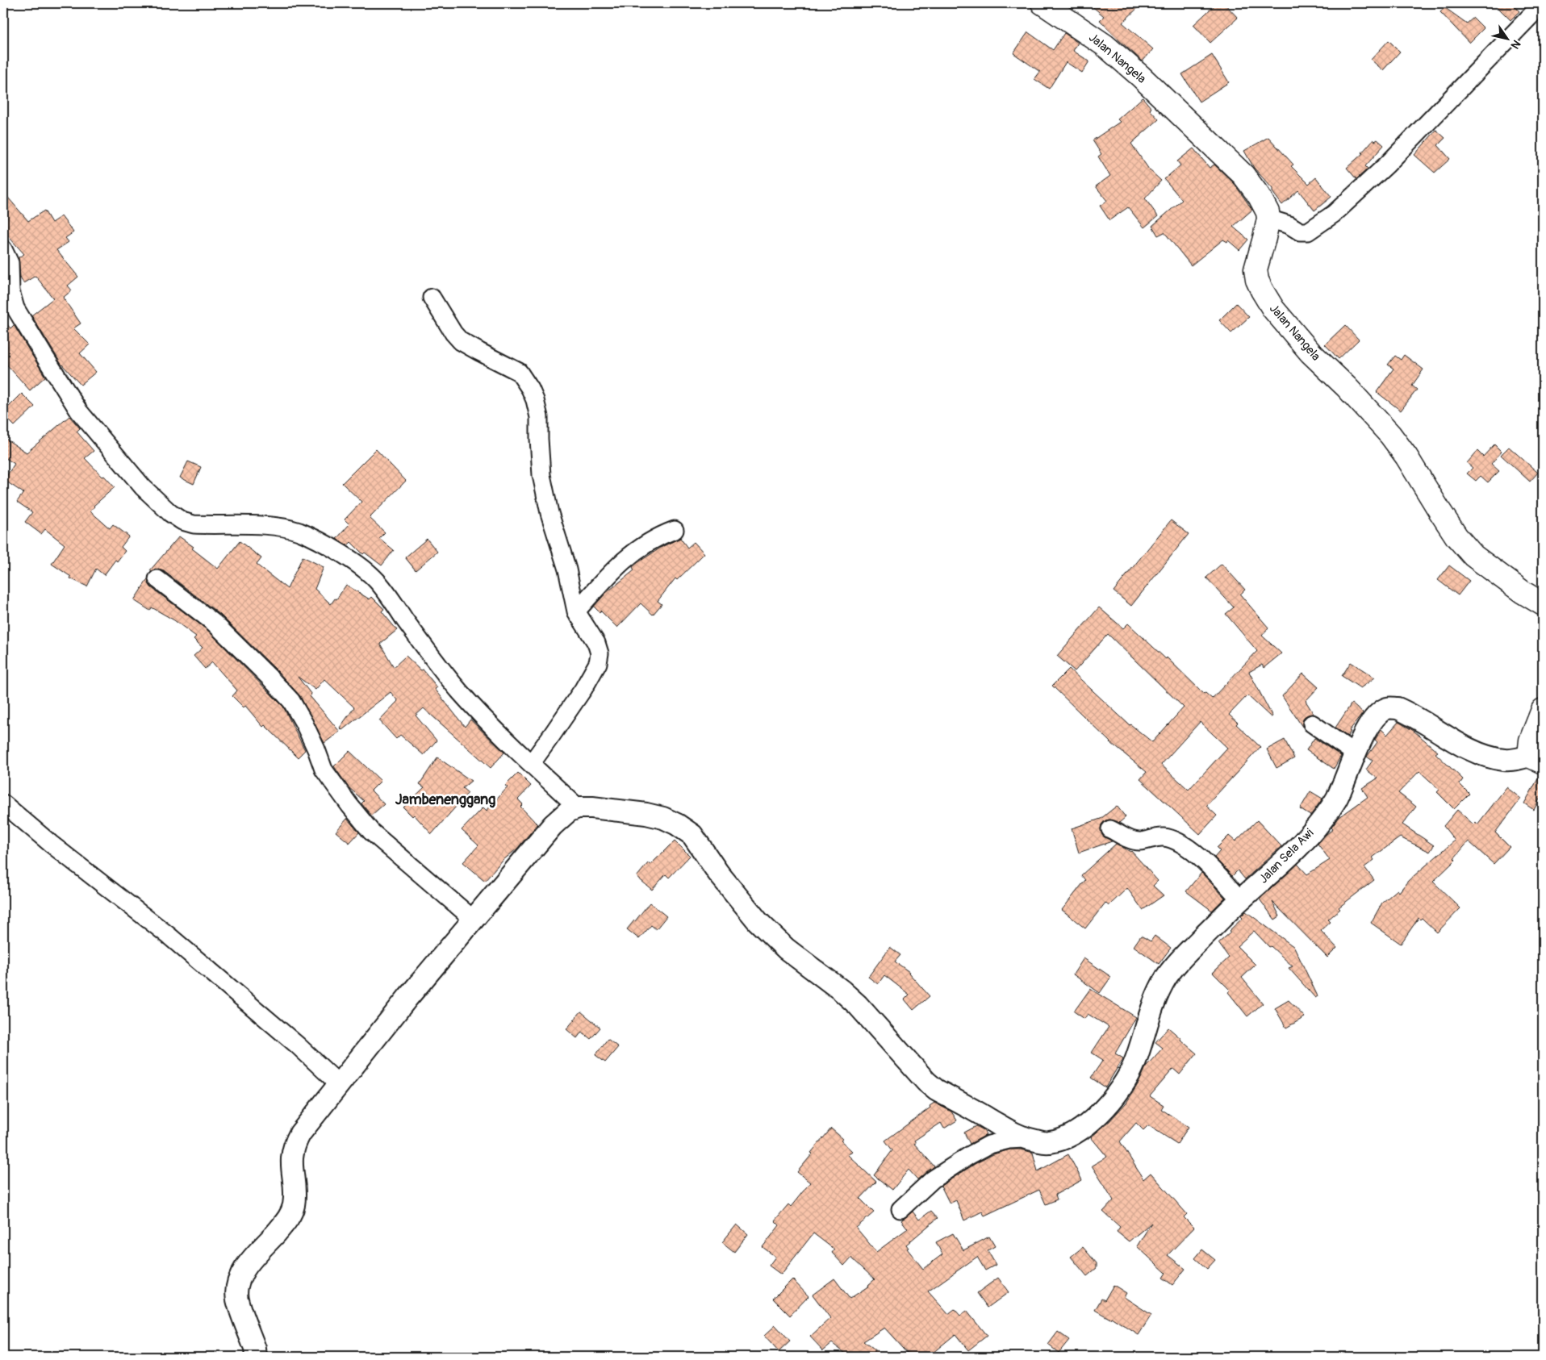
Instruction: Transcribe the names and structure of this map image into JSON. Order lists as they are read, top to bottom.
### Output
{
  "streets": {
    "main road": ["Jalan Nangela"],
    "street": ["Jalan Sela Awi"]
  },
  "districts": ["Jambenenggang"],
  "north": "bottom right"
}
